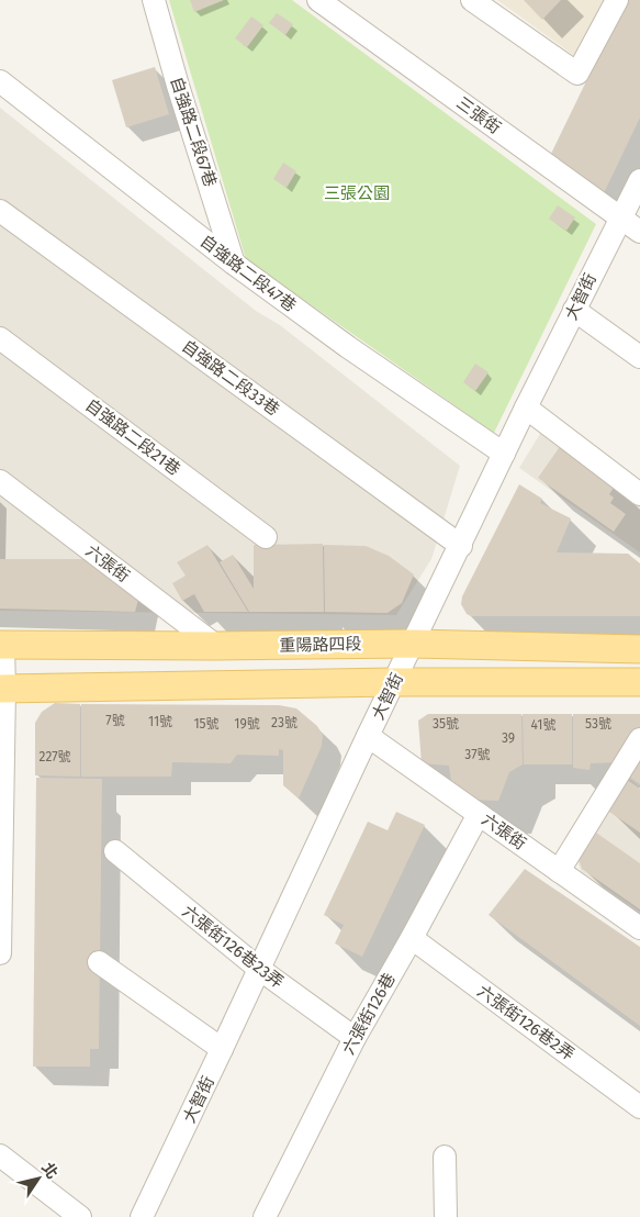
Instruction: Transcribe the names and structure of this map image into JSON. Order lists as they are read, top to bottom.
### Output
{
  "streets": {
    "main road": ["重陽路四段"],
    "street": [
      "三張街",
      "自強路二段67巷",
      "自強路二段47巷",
      "大智街",
      "自強路二段33巷",
      "自強路二段21巷",
      "六張街",
      "六張街126巷23弄",
      "六張街126巷",
      "六張街126巷2弄"
    ]
  },
  "crossings": [
    ["三張街", "大智街"],
    ["自強路二段67巷", "自強路二段47巷"],
    ["自強路二段47巷", "大智街"],
    ["大智街", "自強路二段33巷"],
    ["大智街", "六張街"],
    ["大智街", "重陽路四段"],
    ["大智街", "六張街126巷23弄"],
    ["六張街", "重陽路四段"],
    ["六張街", "六張街126巷"],
    ["六張街126巷23弄", "六張街126巷"],
    ["六張街126巷", "六張街126巷2弄"]
  ],
  "parks": ["三張公園"],
  "house_numbers": [
    "7號",
    "11號",
    "23號",
    "15號",
    "19號",
    "35號",
    "53號",
    "41號",
    "39",
    "37號",
    "227號"
  ],
  "north": "top right"
}
